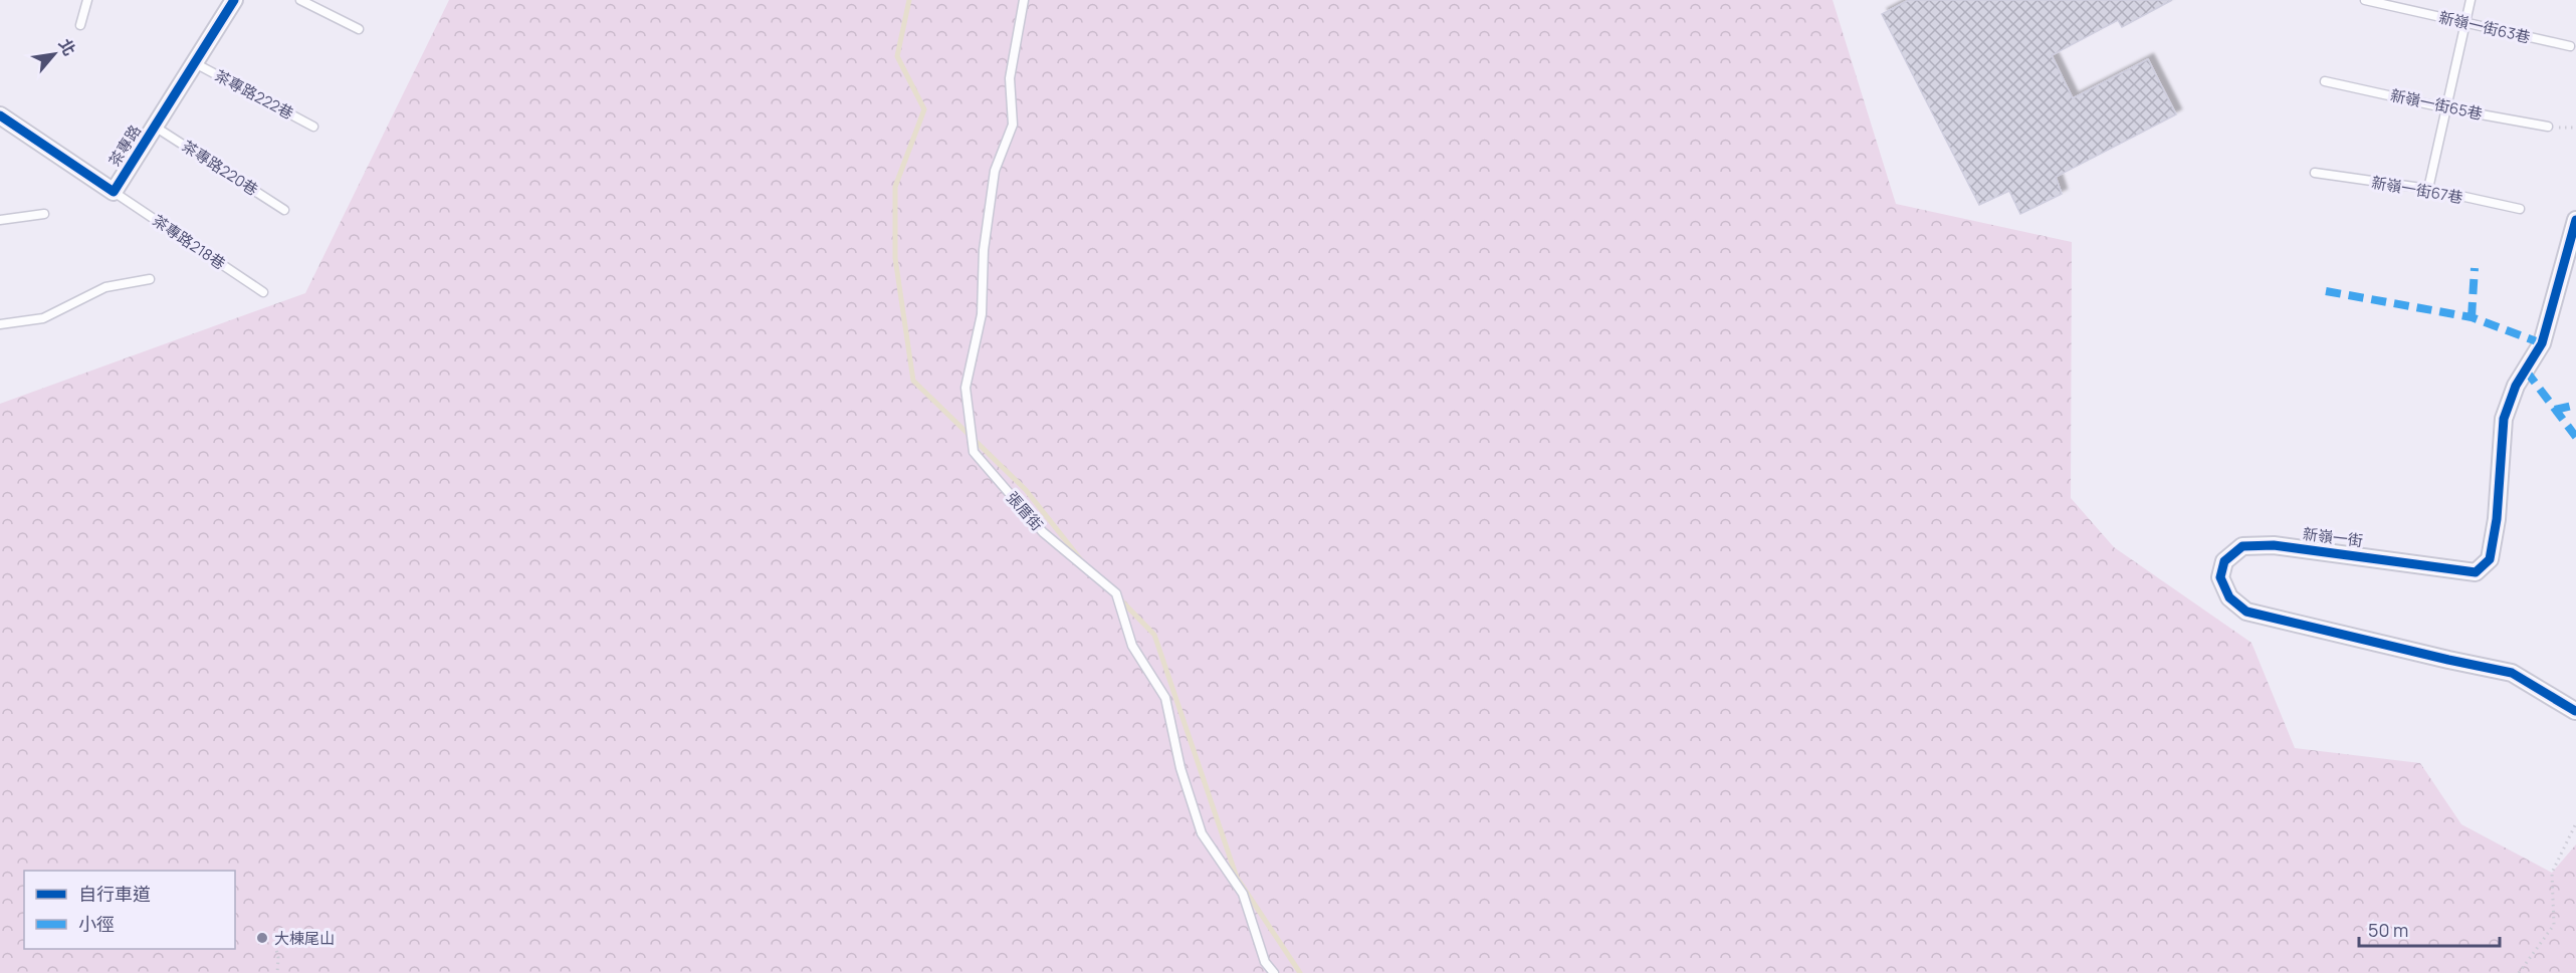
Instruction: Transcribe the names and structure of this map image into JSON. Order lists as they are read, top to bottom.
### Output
{
  "streets": {
    "street": ["茶專路", "新嶺一街"],
    "lane": [
      "新嶺一街63巷",
      "茶專路222巷",
      "新嶺一街65巷",
      "茶專路220巷",
      "新嶺一街67巷",
      "茶專路218巷",
      "張厝街"
    ]
  },
  "crossings": [
    ["茶專路222巷", "茶專路"],
    ["茶專路", "茶專路220巷"],
    ["茶專路", "茶專路218巷"]
  ],
  "places": ["大棟尾山"],
  "legend": ["自行車道", "小徑"],
  "scale_bar": "50 m",
  "north": "top right"
}
